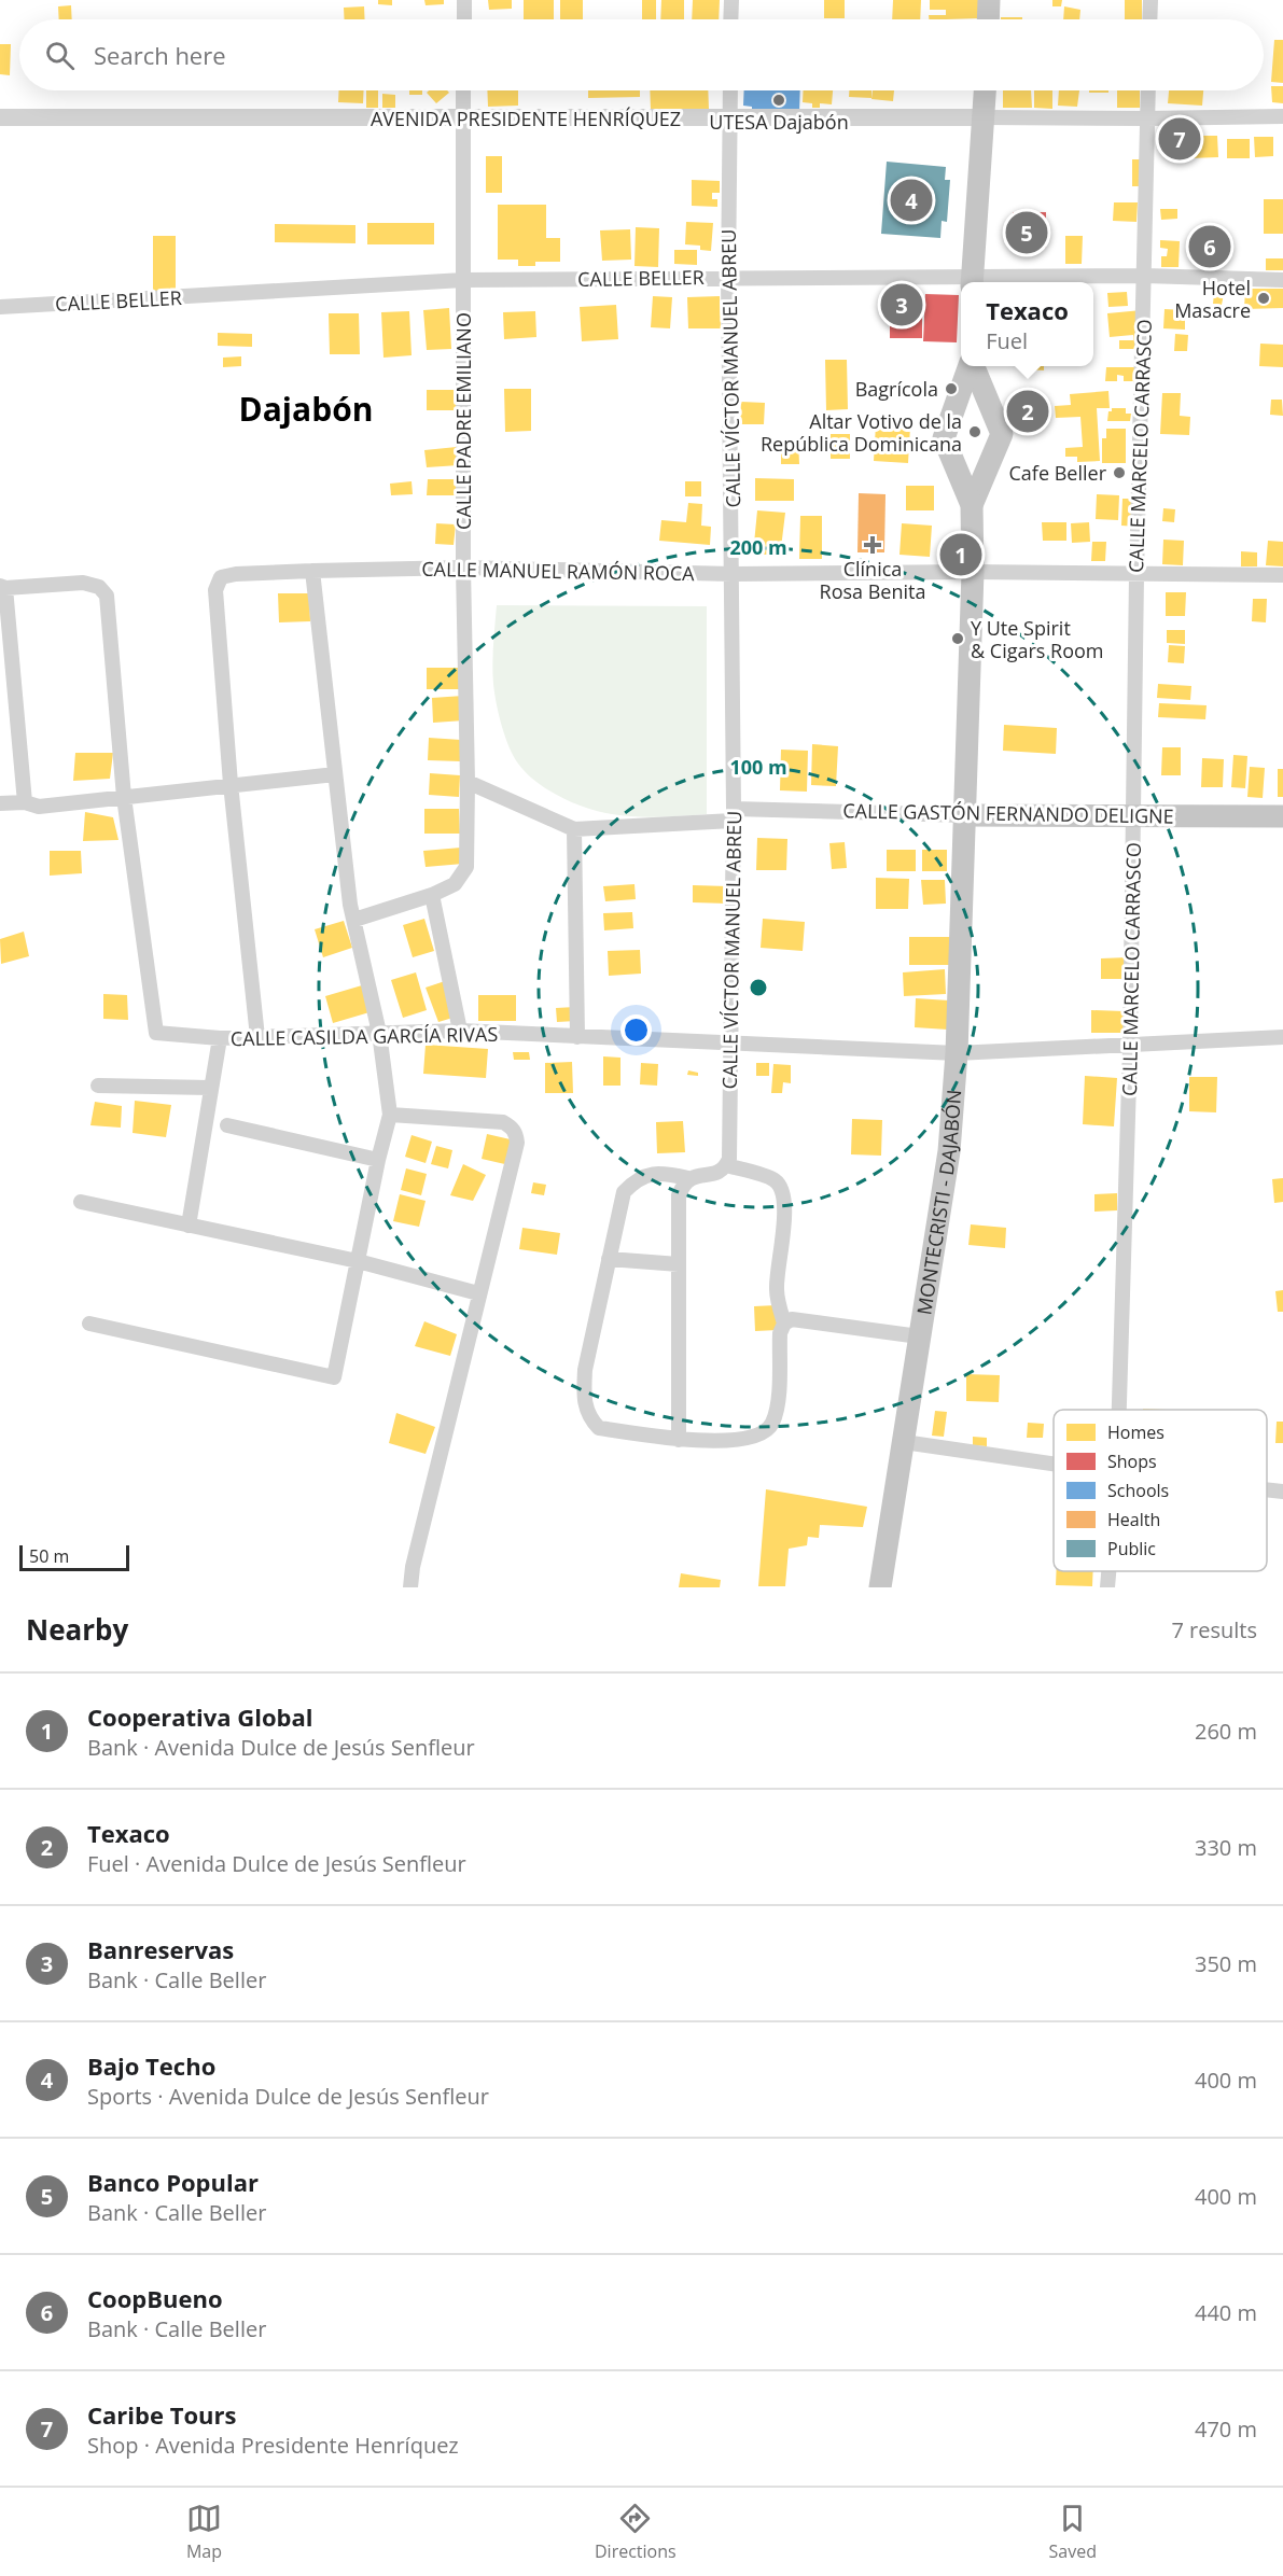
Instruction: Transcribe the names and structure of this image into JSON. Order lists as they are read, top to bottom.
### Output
{
  "streets": {
    "main road": ["CALLE GASTÓN FERNANDO DELIGNE", "MONTECRISTI - DAJABÓN"],
    "street": [
      "AVENIDA PRESIDENTE HENRÍQUEZ",
      "CALLE BELLER",
      "CALLE VÍCTOR MANUEL ABREU",
      "CALLE PADRE EMILIANO",
      "CALLE MARCELO CARRASCO",
      "CALLE MANUEL RAMÓN ROCA",
      "CALLE CASILDA GARCÍA RIVAS"
    ]
  },
  "crossings": [
    ["AVENIDA PRESIDENTE HENRÍQUEZ", "CALLE VÍCTOR MANUEL ABREU"],
    ["AVENIDA PRESIDENTE HENRÍQUEZ", "CALLE PADRE EMILIANO"],
    ["AVENIDA PRESIDENTE HENRÍQUEZ", "CALLE MARCELO CARRASCO"],
    ["CALLE BELLER", "CALLE VÍCTOR MANUEL ABREU"],
    ["CALLE BELLER", "CALLE PADRE EMILIANO"],
    ["CALLE BELLER", "CALLE MARCELO CARRASCO"],
    ["CALLE VÍCTOR MANUEL ABREU", "CALLE MANUEL RAMÓN ROCA"],
    ["CALLE VÍCTOR MANUEL ABREU", "CALLE GASTÓN FERNANDO DELIGNE"],
    ["CALLE VÍCTOR MANUEL ABREU", "CALLE CASILDA GARCÍA RIVAS"],
    ["CALLE PADRE EMILIANO", "CALLE MANUEL RAMÓN ROCA"],
    ["CALLE MARCELO CARRASCO", "CALLE MANUEL RAMÓN ROCA"],
    ["CALLE MARCELO CARRASCO", "CALLE GASTÓN FERNANDO DELIGNE"],
    ["CALLE MARCELO CARRASCO", "CALLE CASILDA GARCÍA RIVAS"],
    ["CALLE MANUEL RAMÓN ROCA", "MONTECRISTI - DAJABÓN"],
    ["CALLE GASTÓN FERNANDO DELIGNE", "MONTECRISTI - DAJABÓN"],
    ["CALLE CASILDA GARCÍA RIVAS", "MONTECRISTI - DAJABÓN"]
  ],
  "districts": ["Dajabón"],
  "places": {
    "other": [
      "UTESA Dajabón",
      "Hotel Masacre",
      "Bagrícola",
      "Altar Votivo de la República Dominicana",
      "Cafe Beller",
      "Y Ute Spirit & Cigars Room"
    ],
    "health": ["Clínica Rosa Benita"]
  },
  "legend": [
    "Homes",
    "Shops",
    "Schools",
    "Health",
    "Public"
  ],
  "scale_bar": "50 m",
  "page": {
    "search": "Search here",
    "pins": [
      "7",
      "4",
      "5",
      "6",
      "3",
      "2",
      "1"
    ],
    "popup": ["Texaco", "Fuel"],
    "scale": "50 m",
    "heading": ["Nearby", "7 results"],
    "list": [
      {
        "mark": "1",
        "name": "Cooperativa Global",
        "note": "Bank · Avenida Dulce de Jesús Senfleur",
        "value": "260 m"
      },
      {
        "mark": "2",
        "name": "Texaco",
        "note": "Fuel · Avenida Dulce de Jesús Senfleur",
        "value": "330 m"
      },
      {
        "mark": "3",
        "name": "Banreservas",
        "note": "Bank · Calle Beller",
        "value": "350 m"
      },
      {
        "mark": "4",
        "name": "Bajo Techo",
        "note": "Sports · Avenida Dulce de Jesús Senfleur",
        "value": "400 m"
      },
      {
        "mark": "5",
        "name": "Banco Popular",
        "note": "Bank · Calle Beller",
        "value": "400 m"
      },
      {
        "mark": "6",
        "name": "CoopBueno",
        "note": "Bank · Calle Beller",
        "value": "440 m"
      },
      {
        "mark": "7",
        "name": "Caribe Tours",
        "note": "Shop · Avenida Presidente Henríquez",
        "value": "470 m"
      }
    ],
    "nav": ["Map", "Directions", "Saved"]
  },
  "rings": ["200 m", "100 m"]
}
